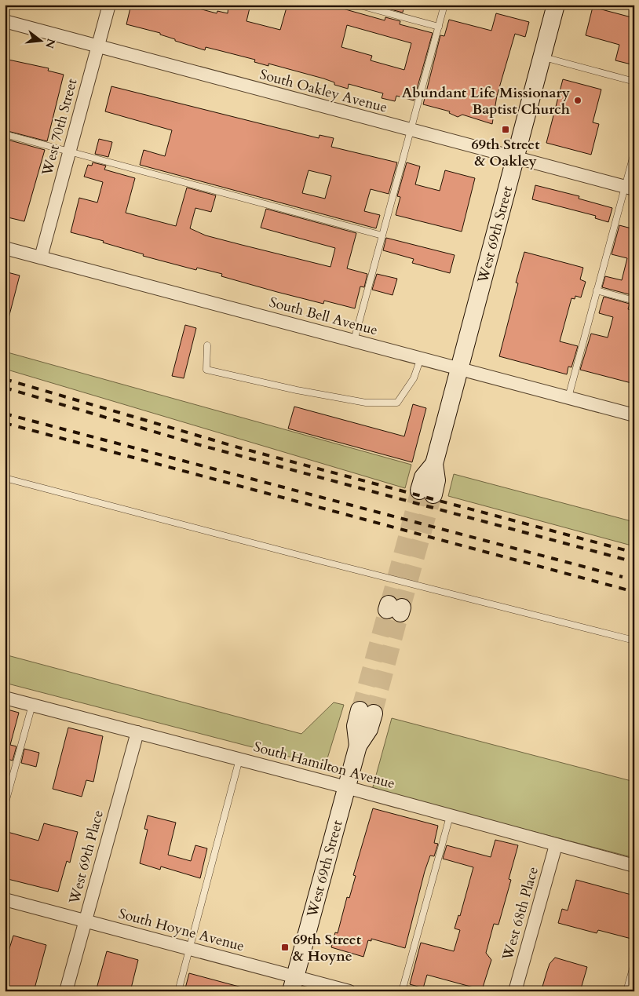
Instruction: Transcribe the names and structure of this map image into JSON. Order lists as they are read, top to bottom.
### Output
{
  "streets": {
    "street": [
      "South Oakley Avenue",
      "West 70th Street",
      "West 69th Street",
      "South Bell Avenue",
      "South Hamilton Avenue",
      "West 69th Place",
      "West 68th Place",
      "South Hoyne Avenue"
    ]
  },
  "crossings": [
    ["South Oakley Avenue", "West 70th Street"],
    ["South Oakley Avenue", "West 69th Street"],
    ["West 70th Street", "South Bell Avenue"],
    ["West 69th Street", "South Bell Avenue"],
    ["West 69th Street", "South Hamilton Avenue"],
    ["West 69th Street", "South Hoyne Avenue"],
    ["South Hamilton Avenue", "West 69th Place"],
    ["South Hamilton Avenue", "West 68th Place"],
    ["West 69th Place", "South Hoyne Avenue"]
  ],
  "places": {
    "other": ["Abundant Life Missionary Baptist Church"],
    "transit": ["69th Street & Oakley", "69th Street & Hoyne"]
  },
  "north": "right"
}
